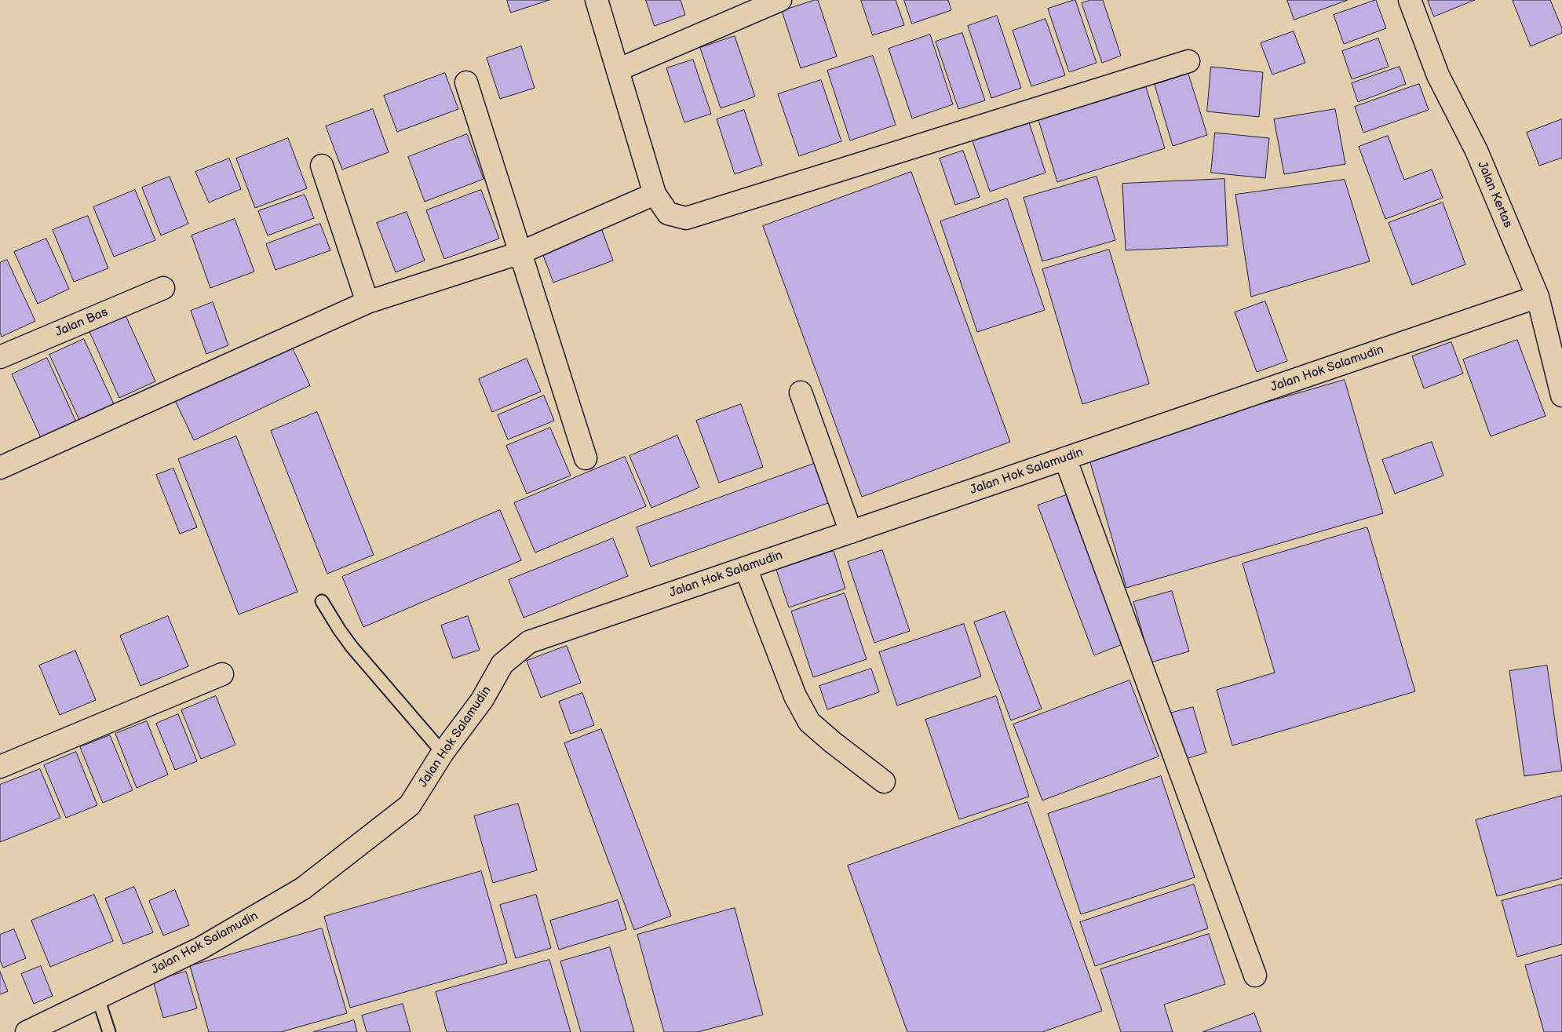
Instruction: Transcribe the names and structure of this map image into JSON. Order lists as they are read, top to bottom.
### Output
{
  "streets": {
    "street": ["Jalan Kertas", "Jalan Bas", "Jalan Hok Salamudin"]
  },
  "crossings": [
    ["Jalan Kertas", "Jalan Hok Salamudin"]
  ]
}
